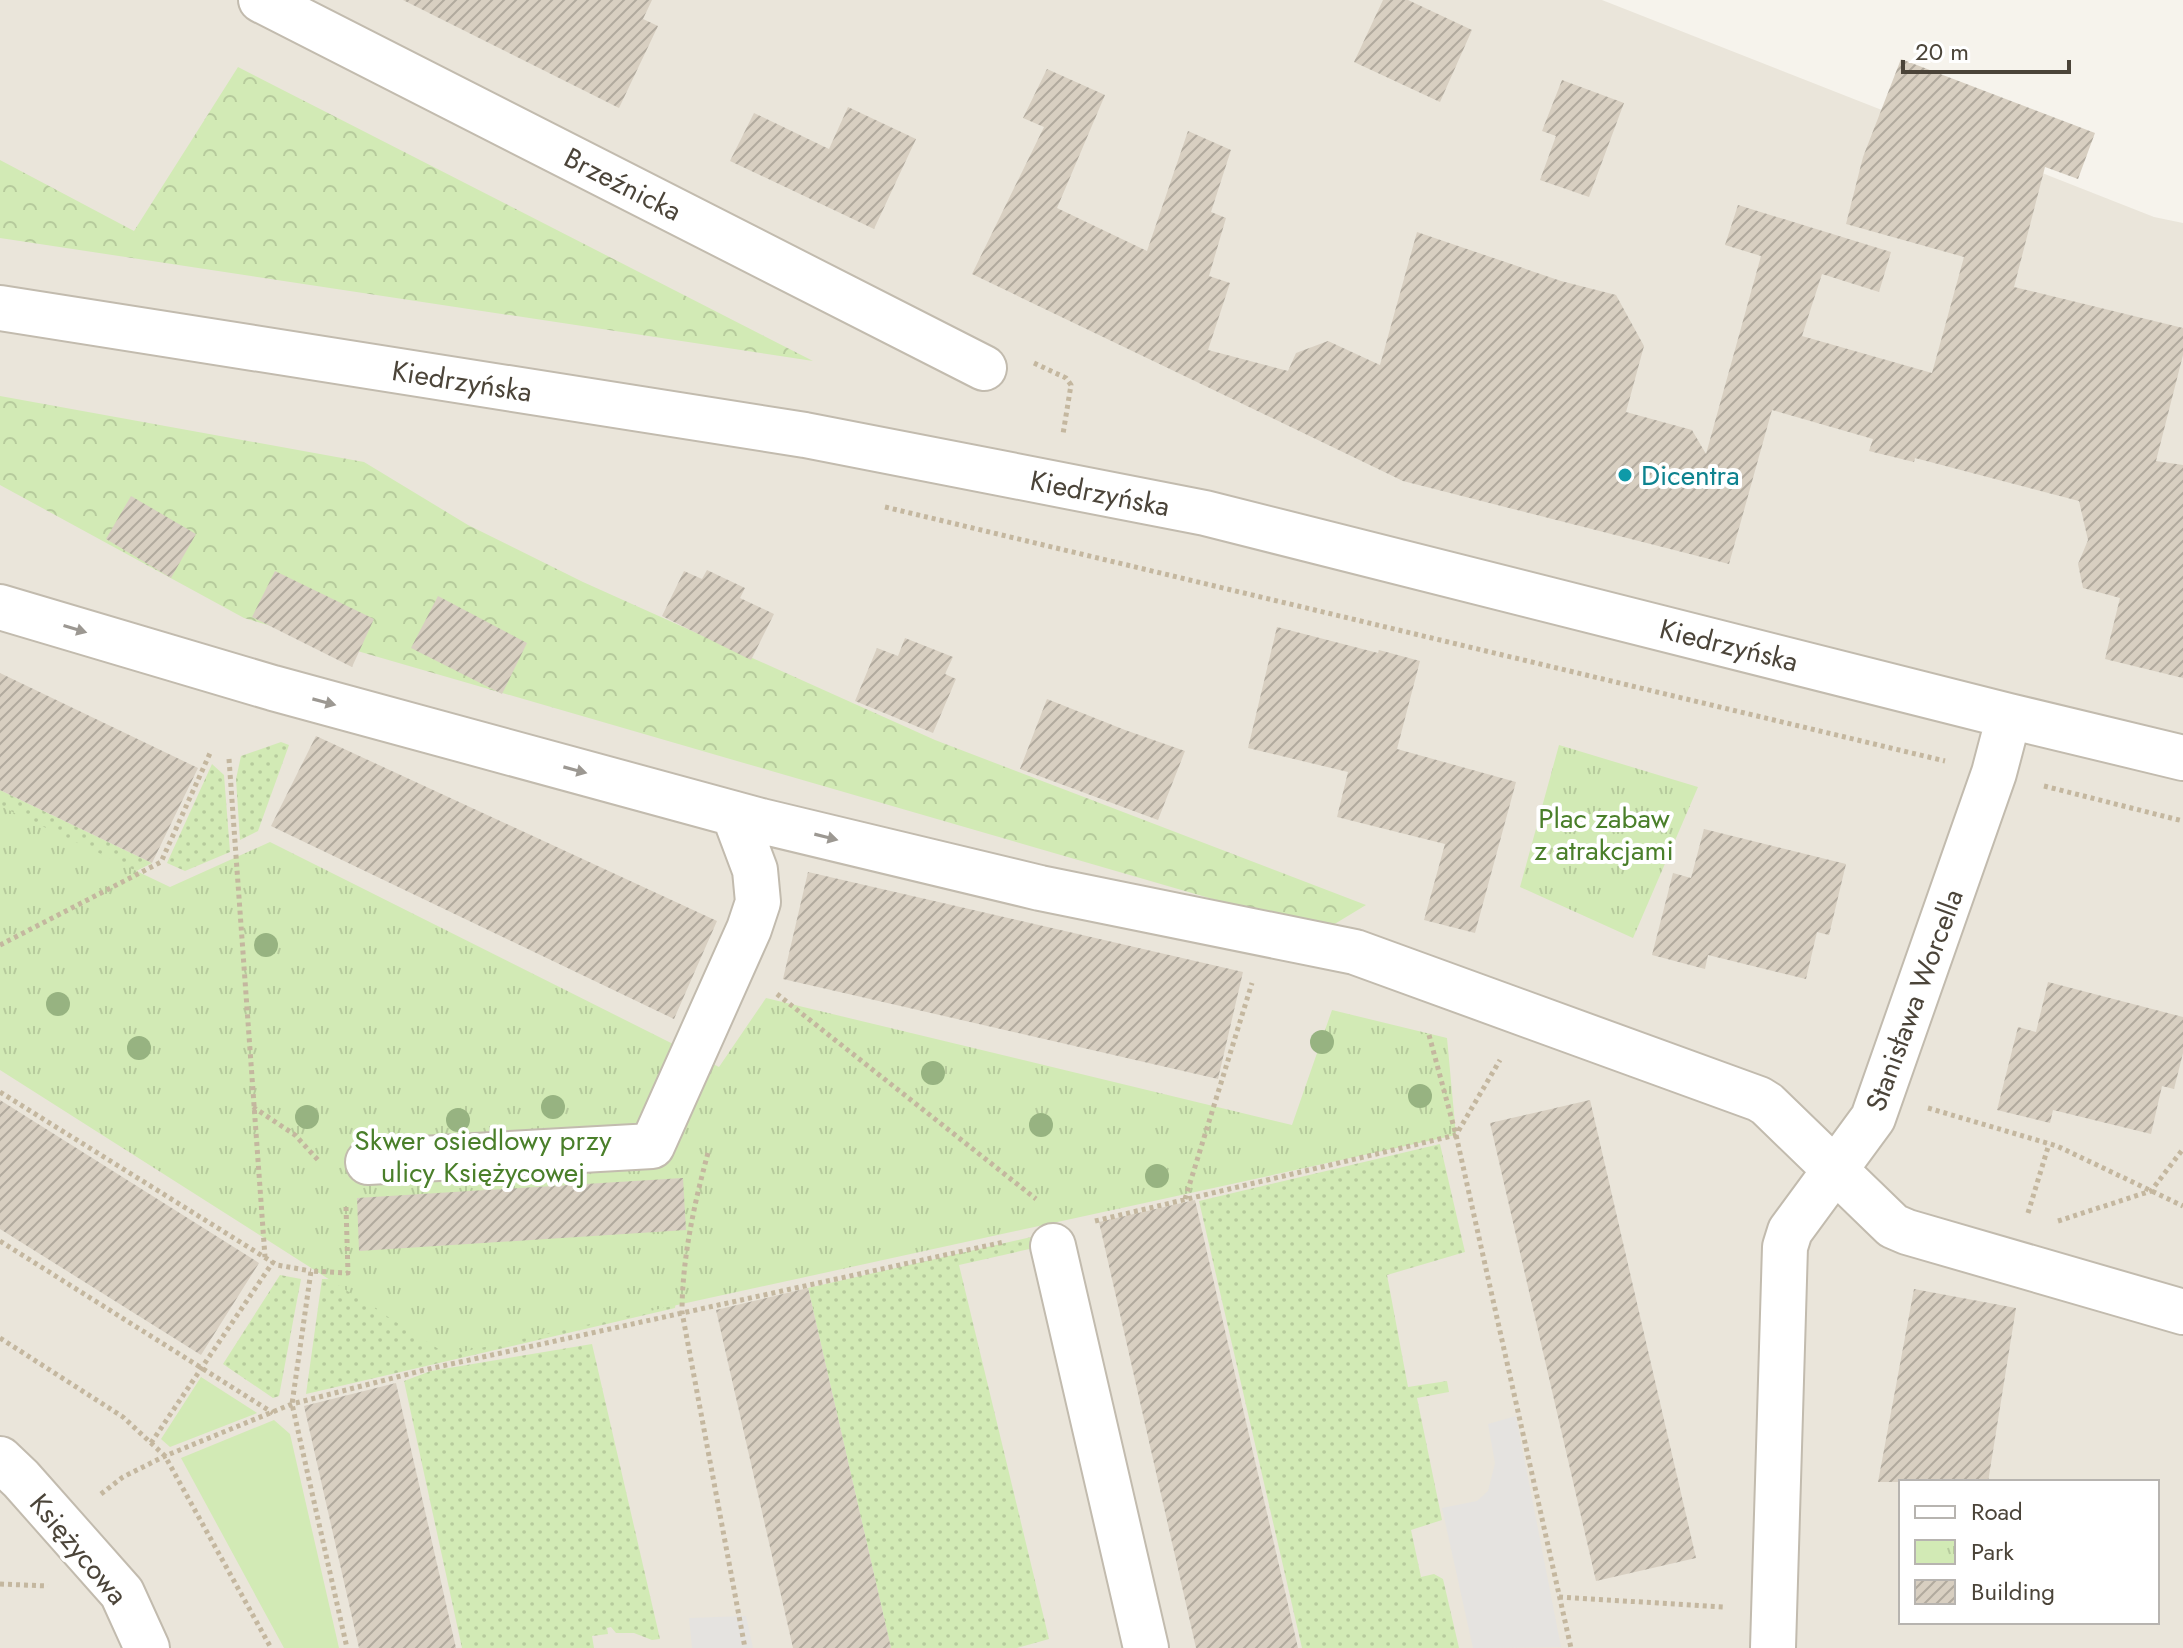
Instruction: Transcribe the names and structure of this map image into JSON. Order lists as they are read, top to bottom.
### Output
{
  "streets": {
    "street": [
      "Brzeźnicka",
      "Kiedrzyńska",
      "Stanisława Worcella",
      "Księżycowa"
    ]
  },
  "crossings": [
    ["Kiedrzyńska", "Stanisława Worcella"]
  ],
  "parks": ["Plac zabaw z atrakcjami", "Skwer osiedlowy przy ulicy Księżycowej"],
  "places": ["Dicentra"],
  "legend": ["Road", "Park", "Building"],
  "scale_bar": "20 m"
}
